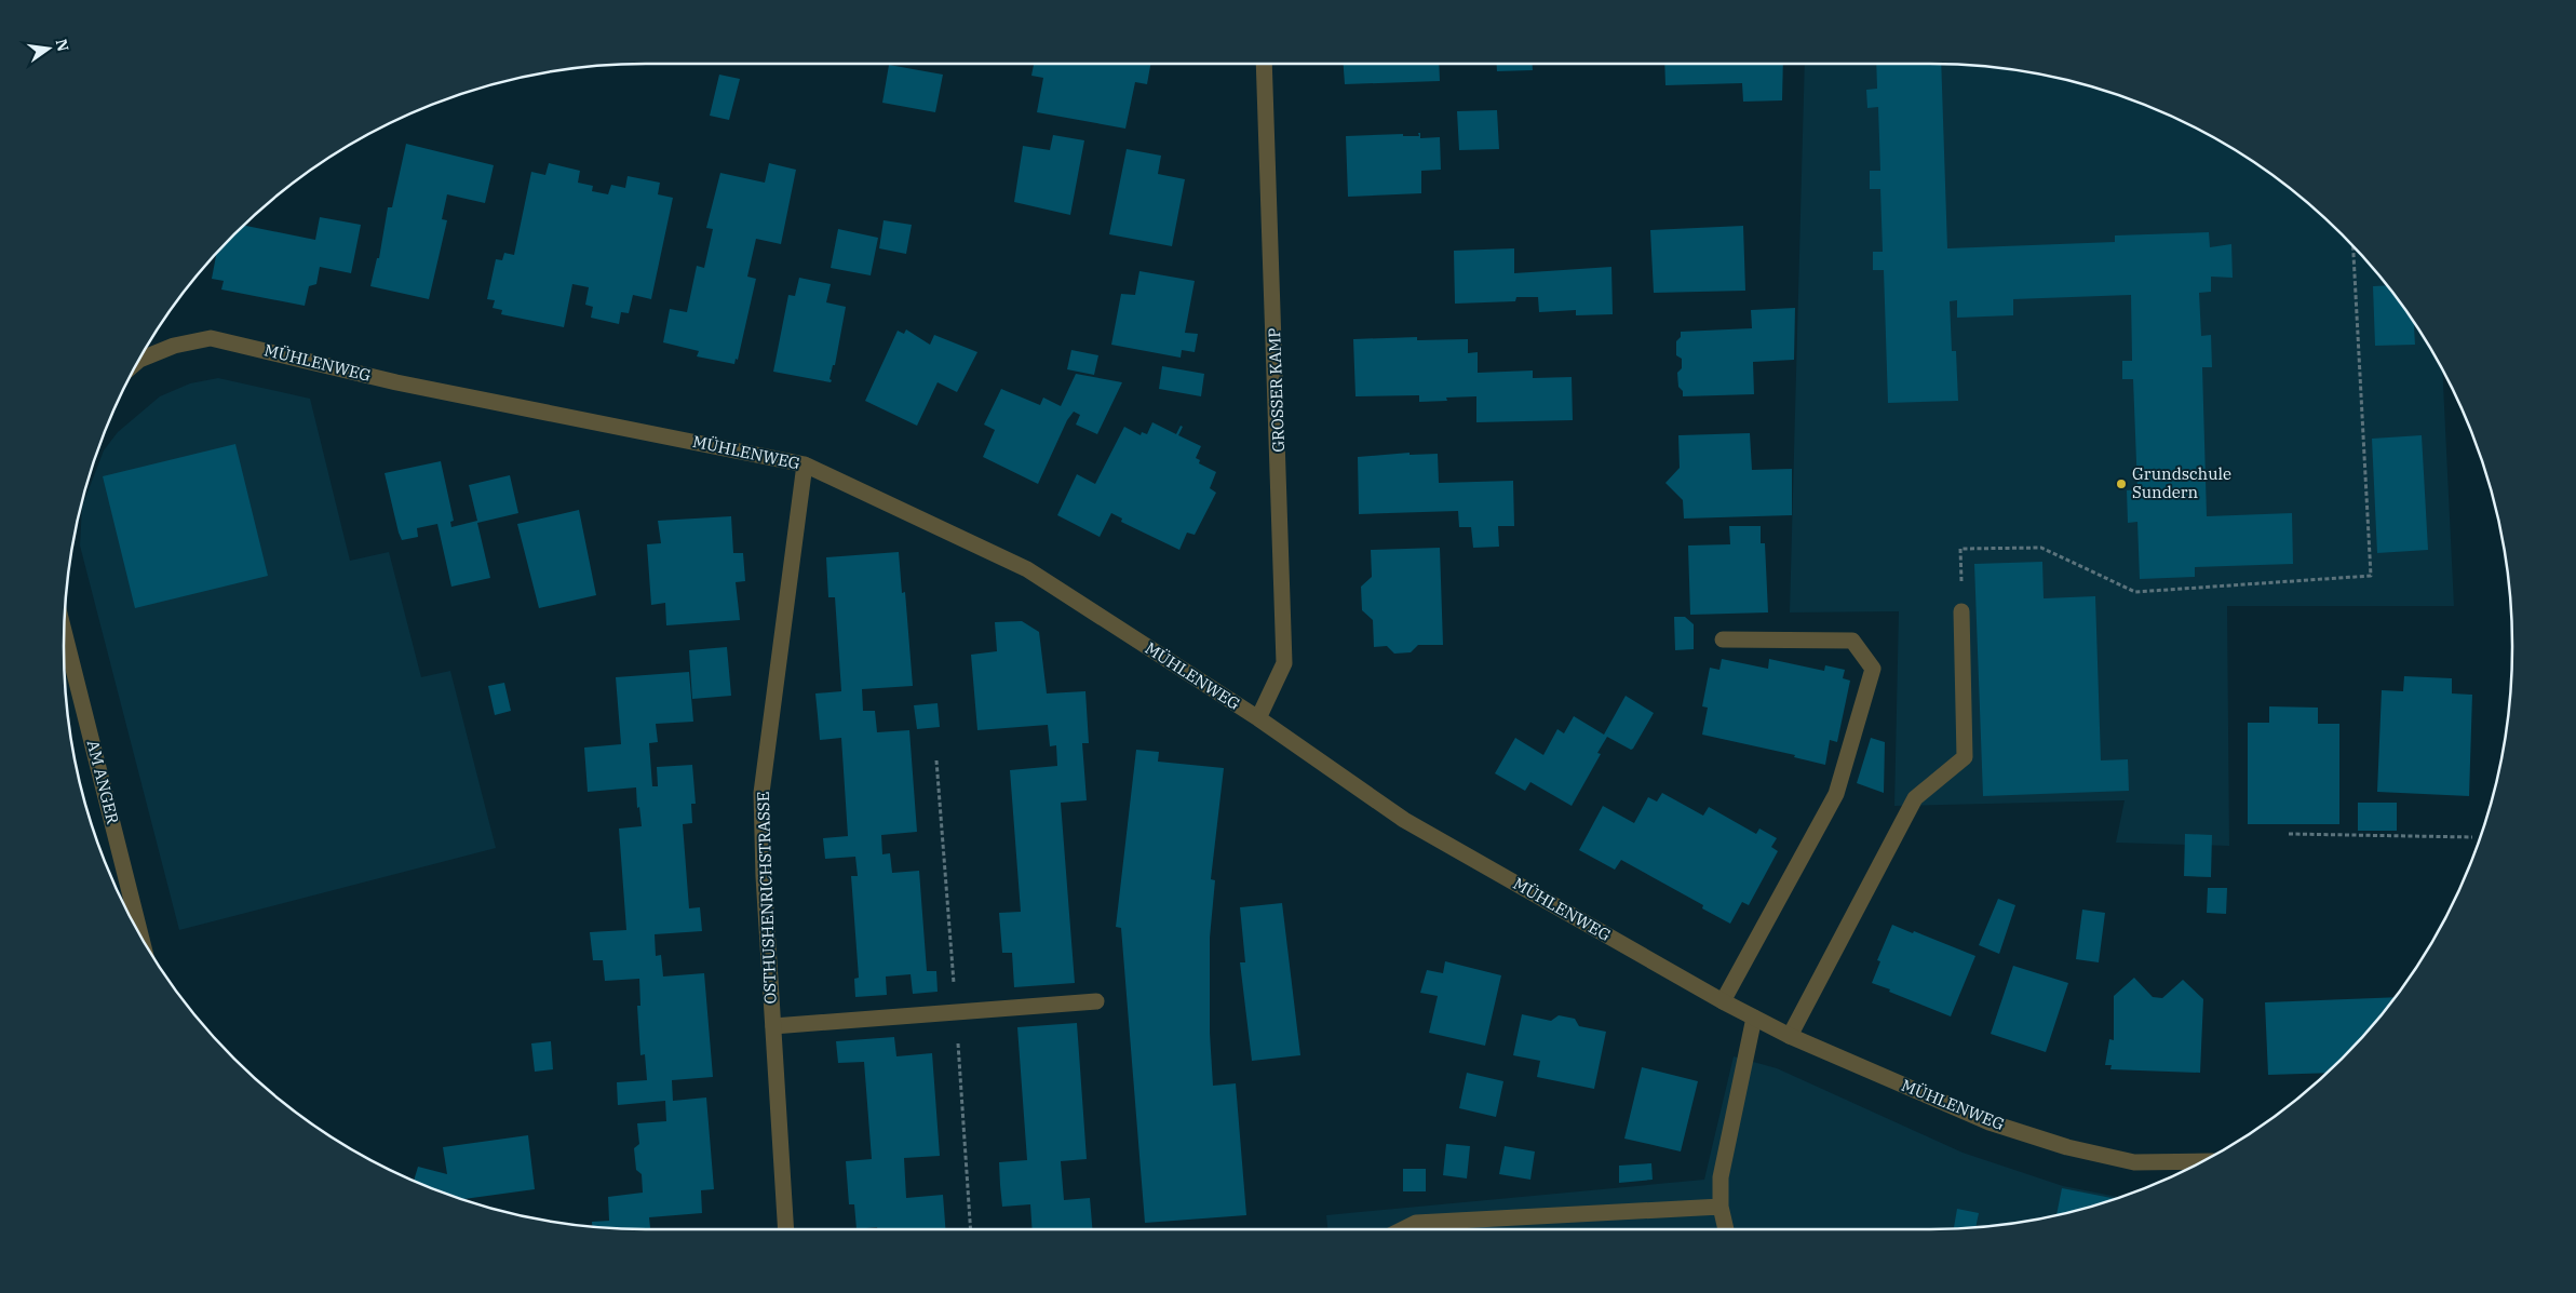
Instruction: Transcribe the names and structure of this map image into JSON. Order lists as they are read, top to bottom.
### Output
{
  "streets": {
    "street": [
      "MÜHLENWEG",
      "GROSSER KAMP",
      "AM ANGER",
      "OSTHUSHENRICHSTRASSE"
    ]
  },
  "crossings": [
    ["MÜHLENWEG", "GROSSER KAMP"],
    ["MÜHLENWEG", "OSTHUSHENRICHSTRASSE"]
  ],
  "places": ["Grundschule Sundern"],
  "north": "right"
}
